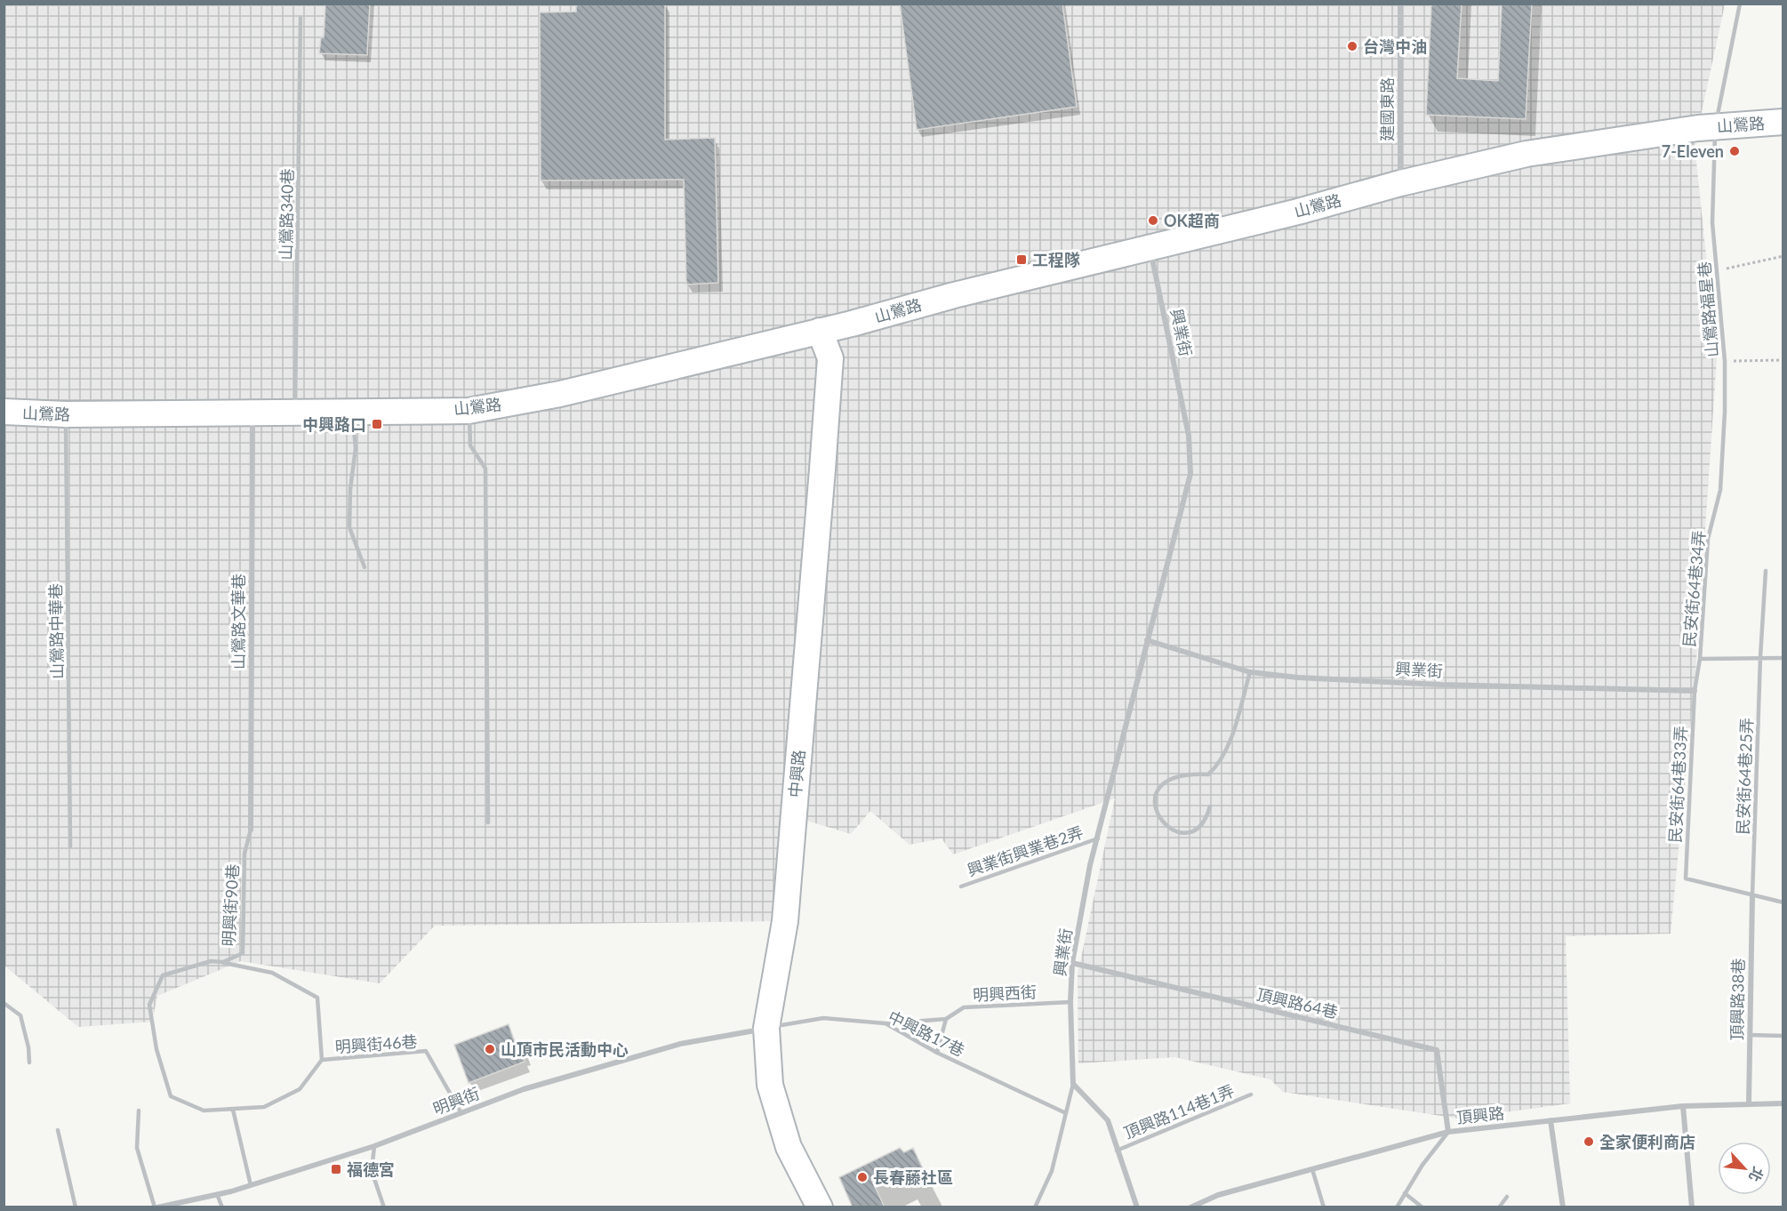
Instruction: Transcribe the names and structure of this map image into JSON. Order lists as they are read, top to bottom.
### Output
{
  "streets": {
    "street": [
      "建國東路",
      "山鶯路",
      "興業街",
      "山鶯路文華巷",
      "中興路",
      "頂興路38巷",
      "頂興路64巷",
      "明興街",
      "頂興路"
    ],
    "lane": [
      "山鶯路340巷",
      "山鶯路福星巷",
      "民安街64巷34弄",
      "山鶯路中華巷",
      "民安街64巷25弄",
      "民安街64巷33弄",
      "興業街興業巷2弄",
      "明興街90巷",
      "明興西街",
      "中興路17巷",
      "明興街46巷",
      "頂興路114巷1弄"
    ]
  },
  "crossings": [
    ["建國東路", "山鶯路"],
    ["山鶯路", "山鶯路340巷"],
    ["山鶯路", "山鶯路福星巷"],
    ["山鶯路", "興業街"],
    ["山鶯路", "山鶯路文華巷"],
    ["山鶯路", "山鶯路中華巷"],
    ["山鶯路", "中興路"],
    ["山鶯路福星巷", "民安街64巷34弄"],
    ["興業街", "民安街64巷34弄"],
    ["興業街", "民安街64巷33弄"],
    ["興業街", "興業街興業巷2弄"],
    ["興業街", "明興西街"],
    ["興業街", "頂興路64巷"],
    ["民安街64巷34弄", "民安街64巷33弄"],
    ["山鶯路文華巷", "明興街90巷"],
    ["中興路", "中興路17巷"],
    ["中興路", "明興街"],
    ["民安街64巷25弄", "民安街64巷33弄"],
    ["民安街64巷25弄", "頂興路38巷"],
    ["民安街64巷33弄", "頂興路38巷"],
    ["明興街90巷", "明興街46巷"],
    ["頂興路38巷", "頂興路"],
    ["頂興路64巷", "頂興路"],
    ["中興路17巷", "明興街"],
    ["明興街46巷", "明興街"]
  ],
  "places": {
    "other": [
      "台灣中油",
      "7-Eleven",
      "OK超商",
      "山頂市民活動中心",
      "全家便利商店",
      "長春藤社區"
    ],
    "transit": ["工程隊", "中興路口", "福德宮"]
  },
  "north": "bottom right"
}
